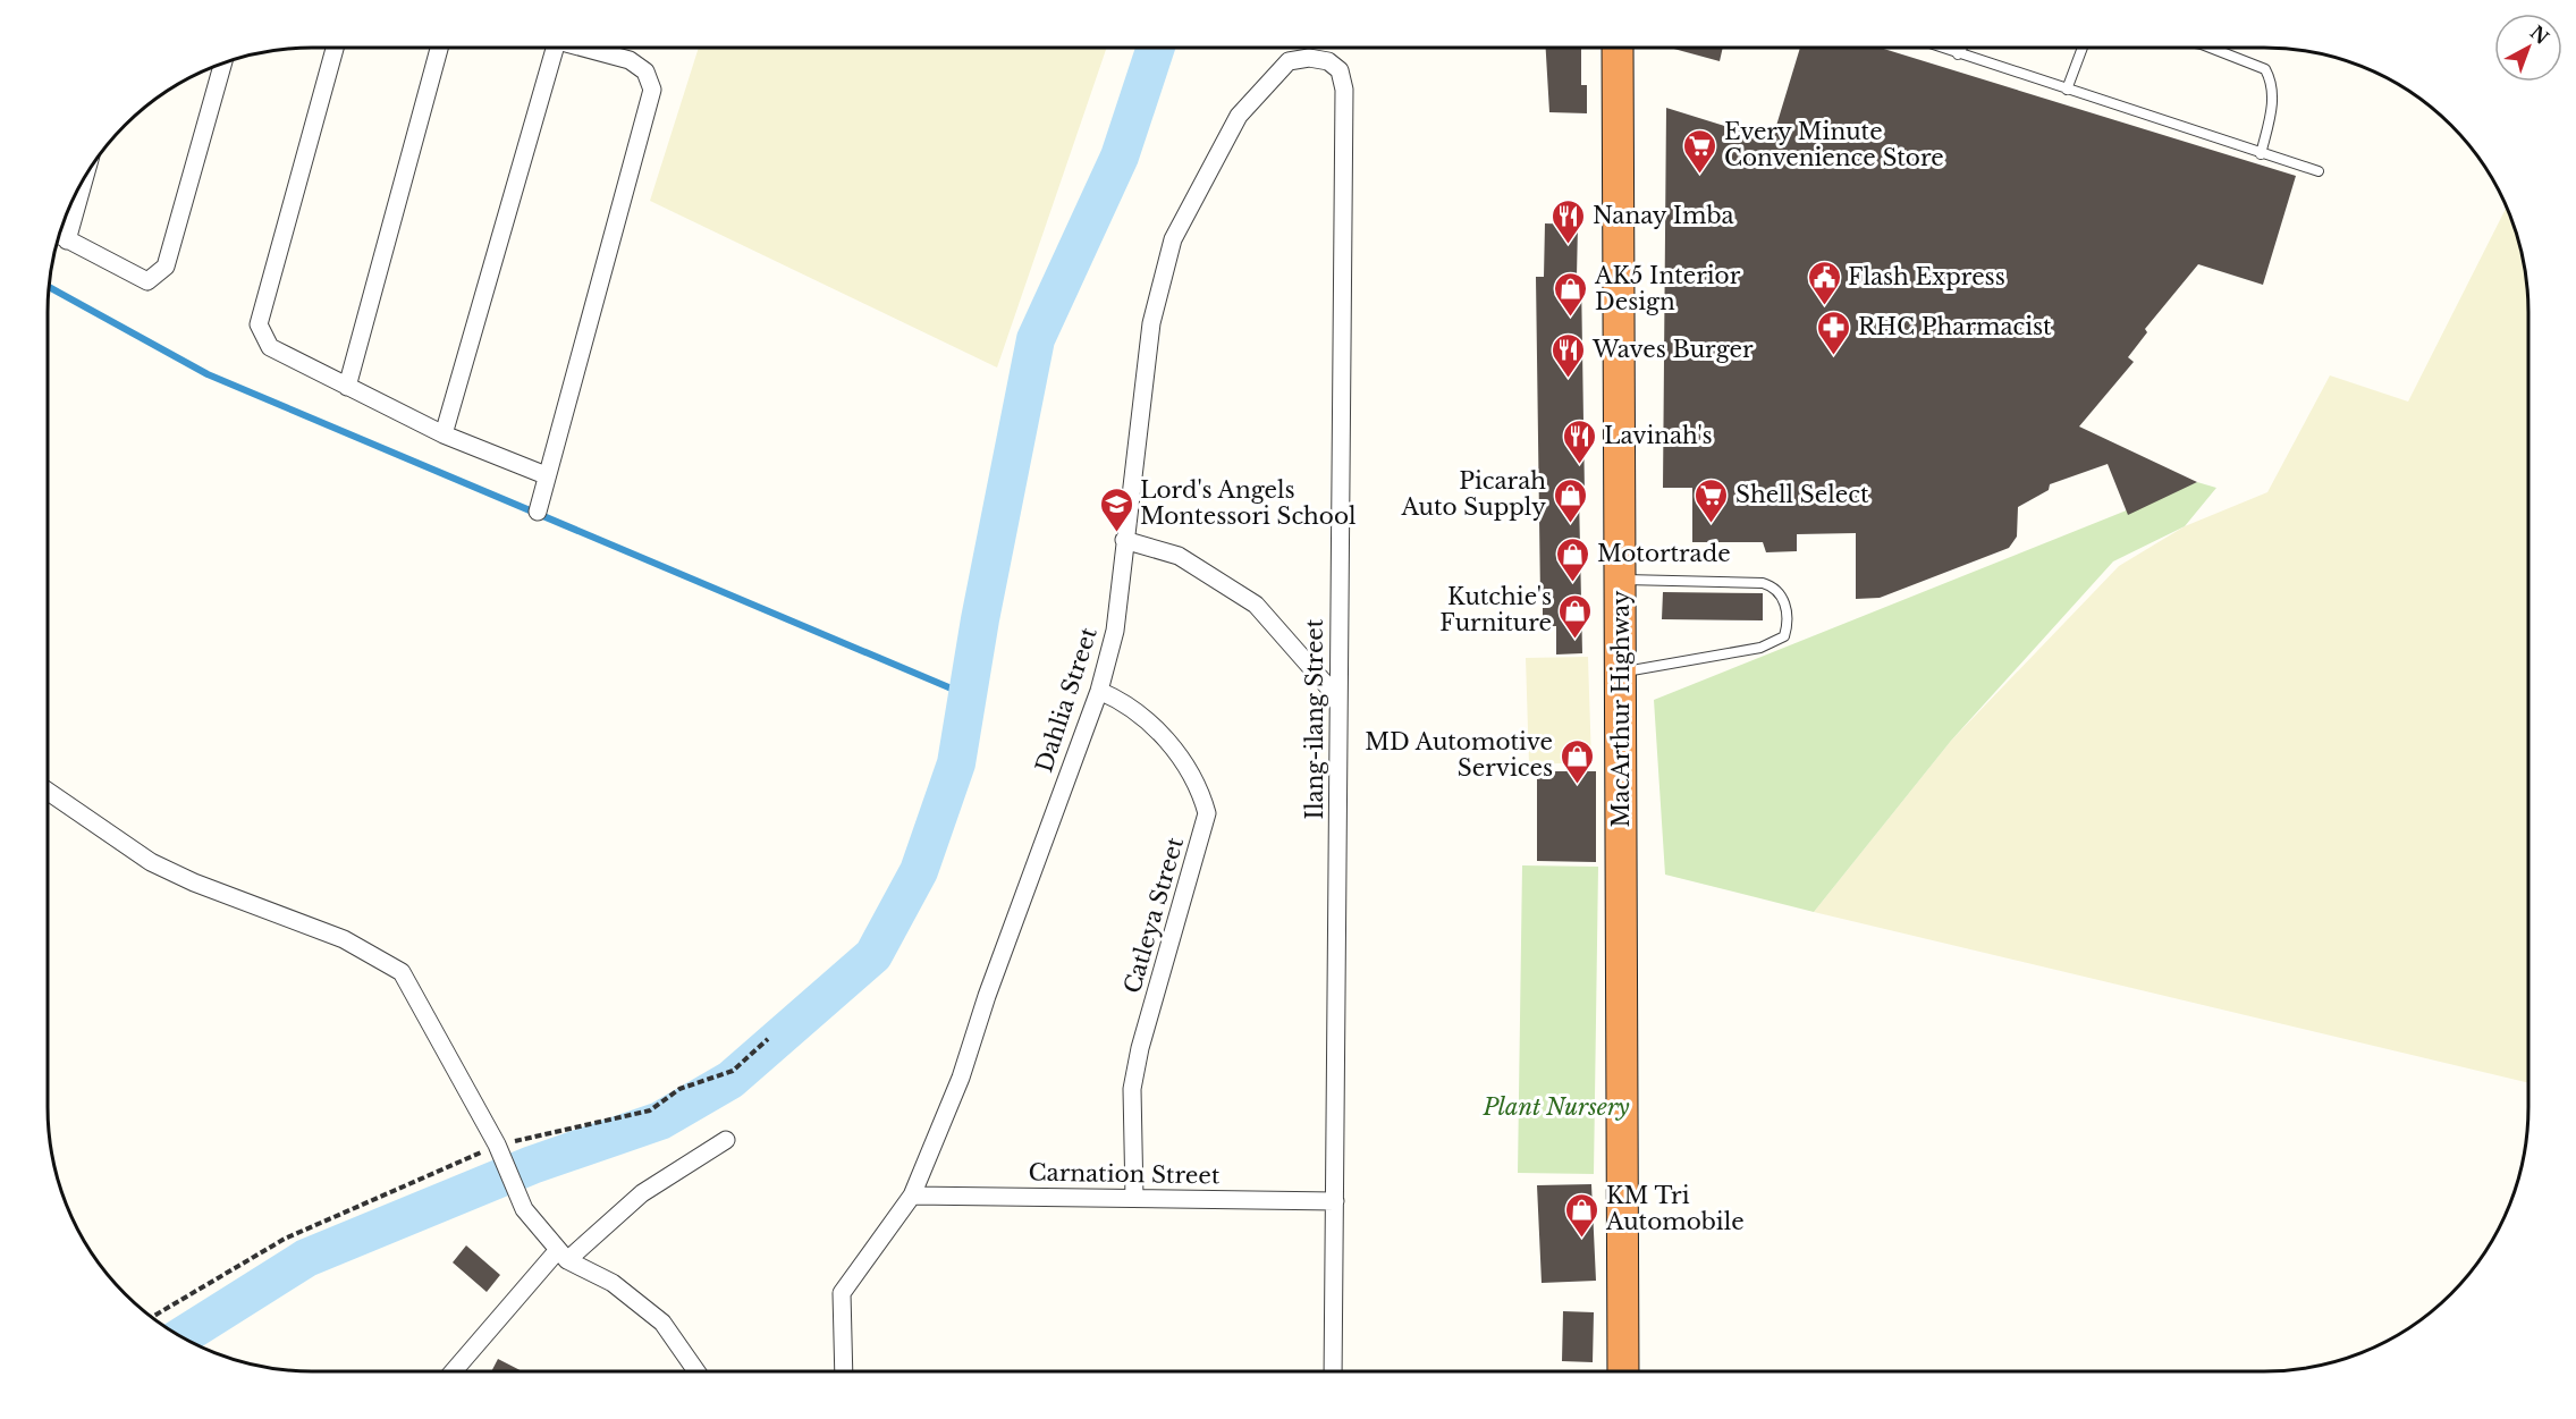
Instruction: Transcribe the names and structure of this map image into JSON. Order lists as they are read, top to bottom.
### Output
{
  "streets": {
    "highway": ["MacArthur Highway"],
    "street": [
      "Dahlia Street",
      "Ilang-ilang Street",
      "Catleya Street",
      "Carnation Street"
    ]
  },
  "crossings": [
    ["Dahlia Street", "Ilang-ilang Street"],
    ["Dahlia Street", "Catleya Street"],
    ["Dahlia Street", "Carnation Street"],
    ["Ilang-ilang Street", "Carnation Street"],
    ["Catleya Street", "Carnation Street"]
  ],
  "parks": ["Plant Nursery"],
  "places": {
    "supermarket": ["Every Minute Convenience Store", "Shell Select"],
    "restaurant": ["Nanay Imba", "Waves Burger", "Lavinah's"],
    "public building": ["Flash Express"],
    "shop": [
      "AK5 Interior Design",
      "Picarah Auto Supply",
      "Motortrade",
      "Kutchie's Furniture",
      "MD Automotive Services",
      "KM Tri Automobile"
    ],
    "pharmacy": ["RHC Pharmacist"],
    "school or university": ["Lord's Angels Montessori School"]
  },
  "north": "top right"
}
